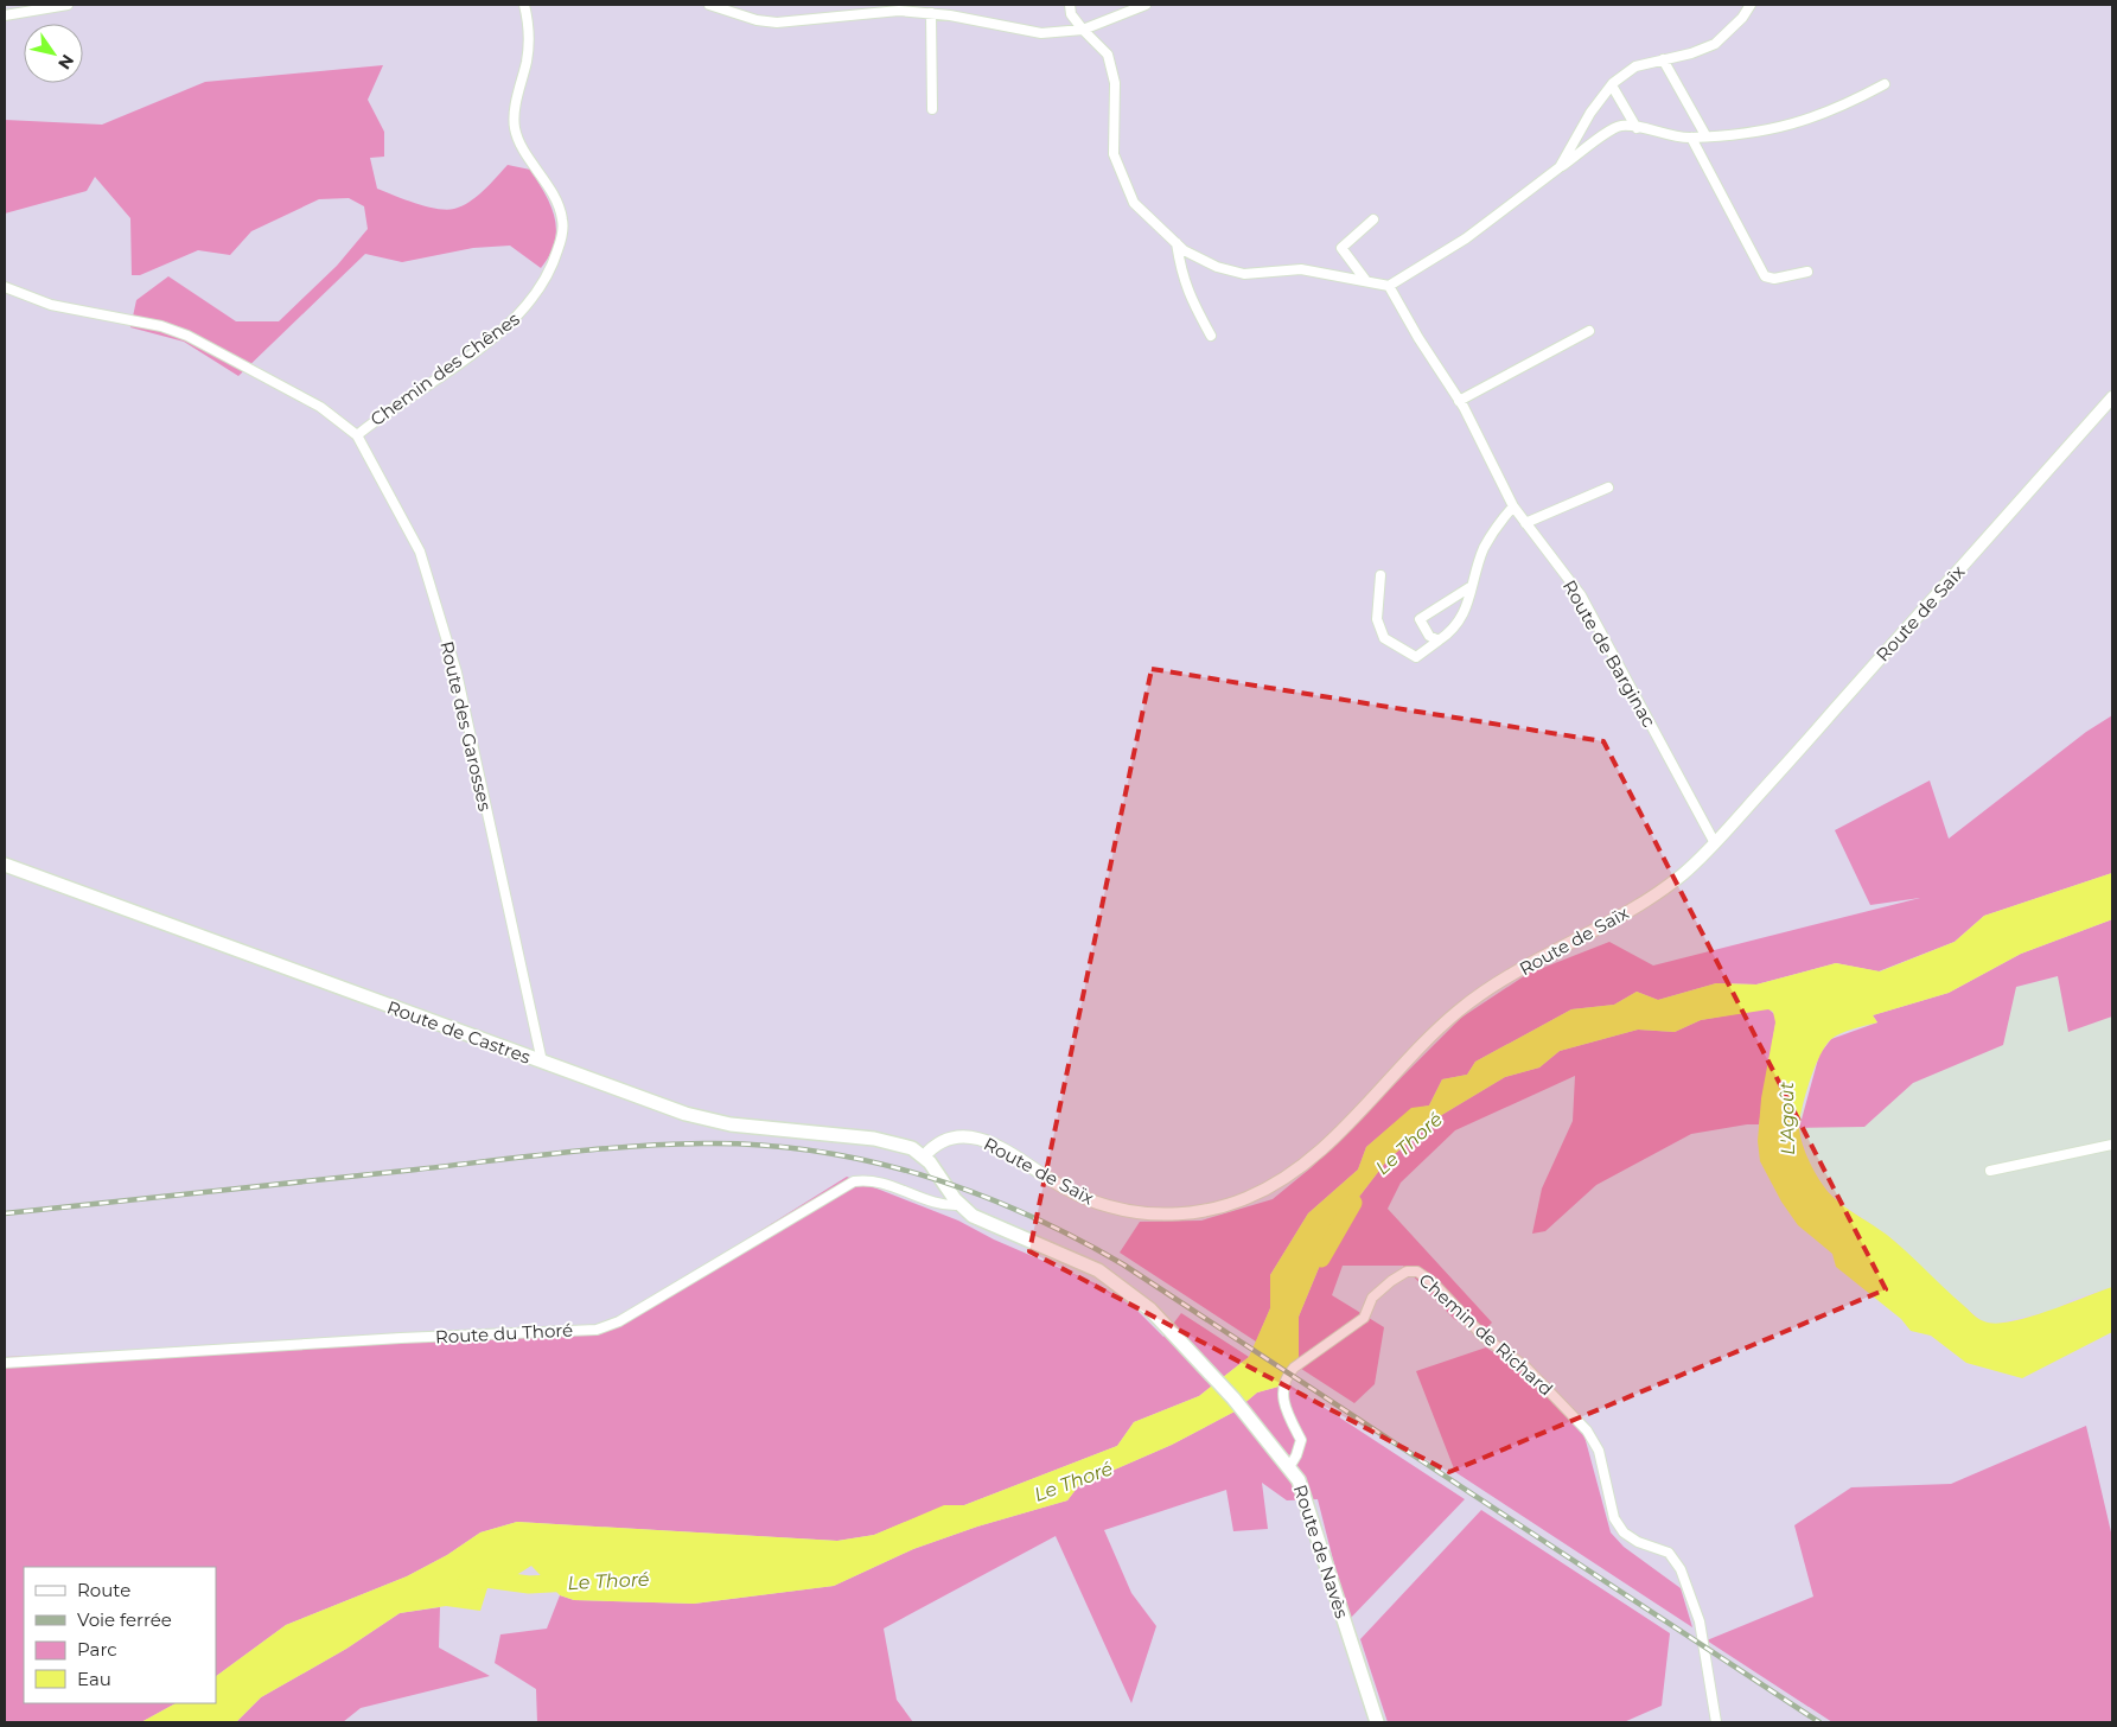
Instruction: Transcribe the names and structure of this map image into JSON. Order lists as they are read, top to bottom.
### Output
{
  "streets": {
    "main road": ["Route de Castres", "Route de Navès"],
    "street": [
      "Chemin des Chênes",
      "Route de Saïx",
      "Route de Barginac",
      "Route des Garosses",
      "Route du Thoré",
      "Chemin de Richard"
    ]
  },
  "crossings": [
    ["Chemin des Chênes", "Route des Garosses"],
    ["Route de Saïx", "Route de Barginac"],
    ["Route de Saïx", "Route de Castres"],
    ["Route de Saïx", "Route de Navès"],
    ["Route des Garosses", "Route de Castres"],
    ["Route de Castres", "Route de Navès"],
    ["Route du Thoré", "Route de Navès"],
    ["Chemin de Richard", "Route de Navès"]
  ],
  "water": ["L'Agoût", "Le Thoré"],
  "legend": [
    "Route",
    "Voie ferrée",
    "Parc",
    "Eau"
  ],
  "north": "bottom right"
}
